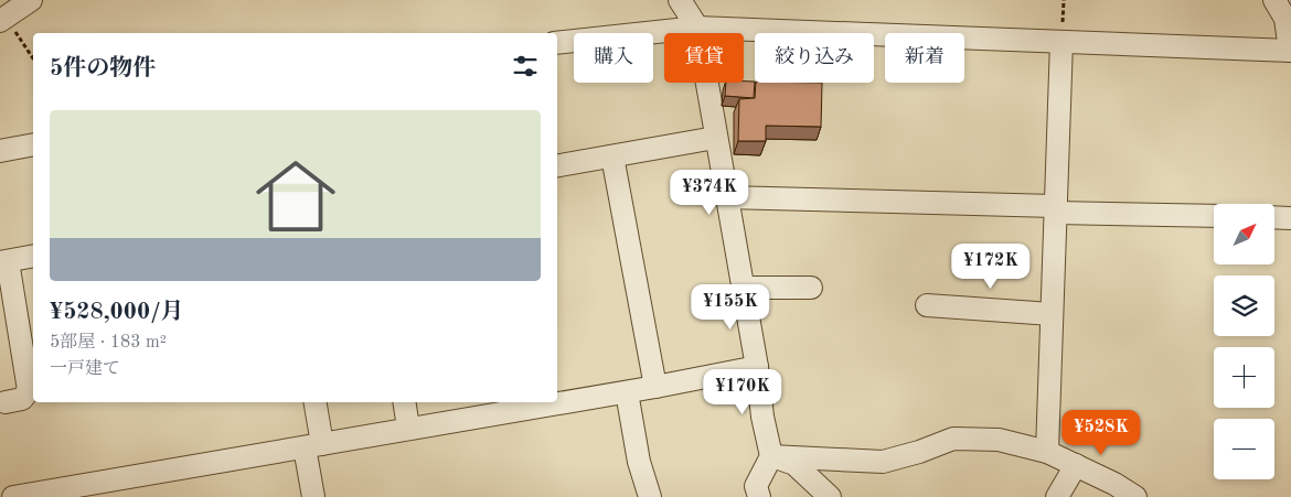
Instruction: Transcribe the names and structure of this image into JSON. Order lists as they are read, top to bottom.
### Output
{
  "north": "top right",
  "page": {
    "chip": [
      "購入",
      "賃貸",
      "絞り込み",
      "新着"
    ],
    "heading": "5件の物件",
    "list": [
      {
        "name": "¥528,000/月",
        "note": "5部屋 · 183 m² · 一戸建て"
      }
    ],
    "price": [
      "¥374K",
      "¥172K",
      "¥155K",
      "¥170K",
      "¥528K"
    ],
    "map_buttons": ["+", "−"]
  }
}
